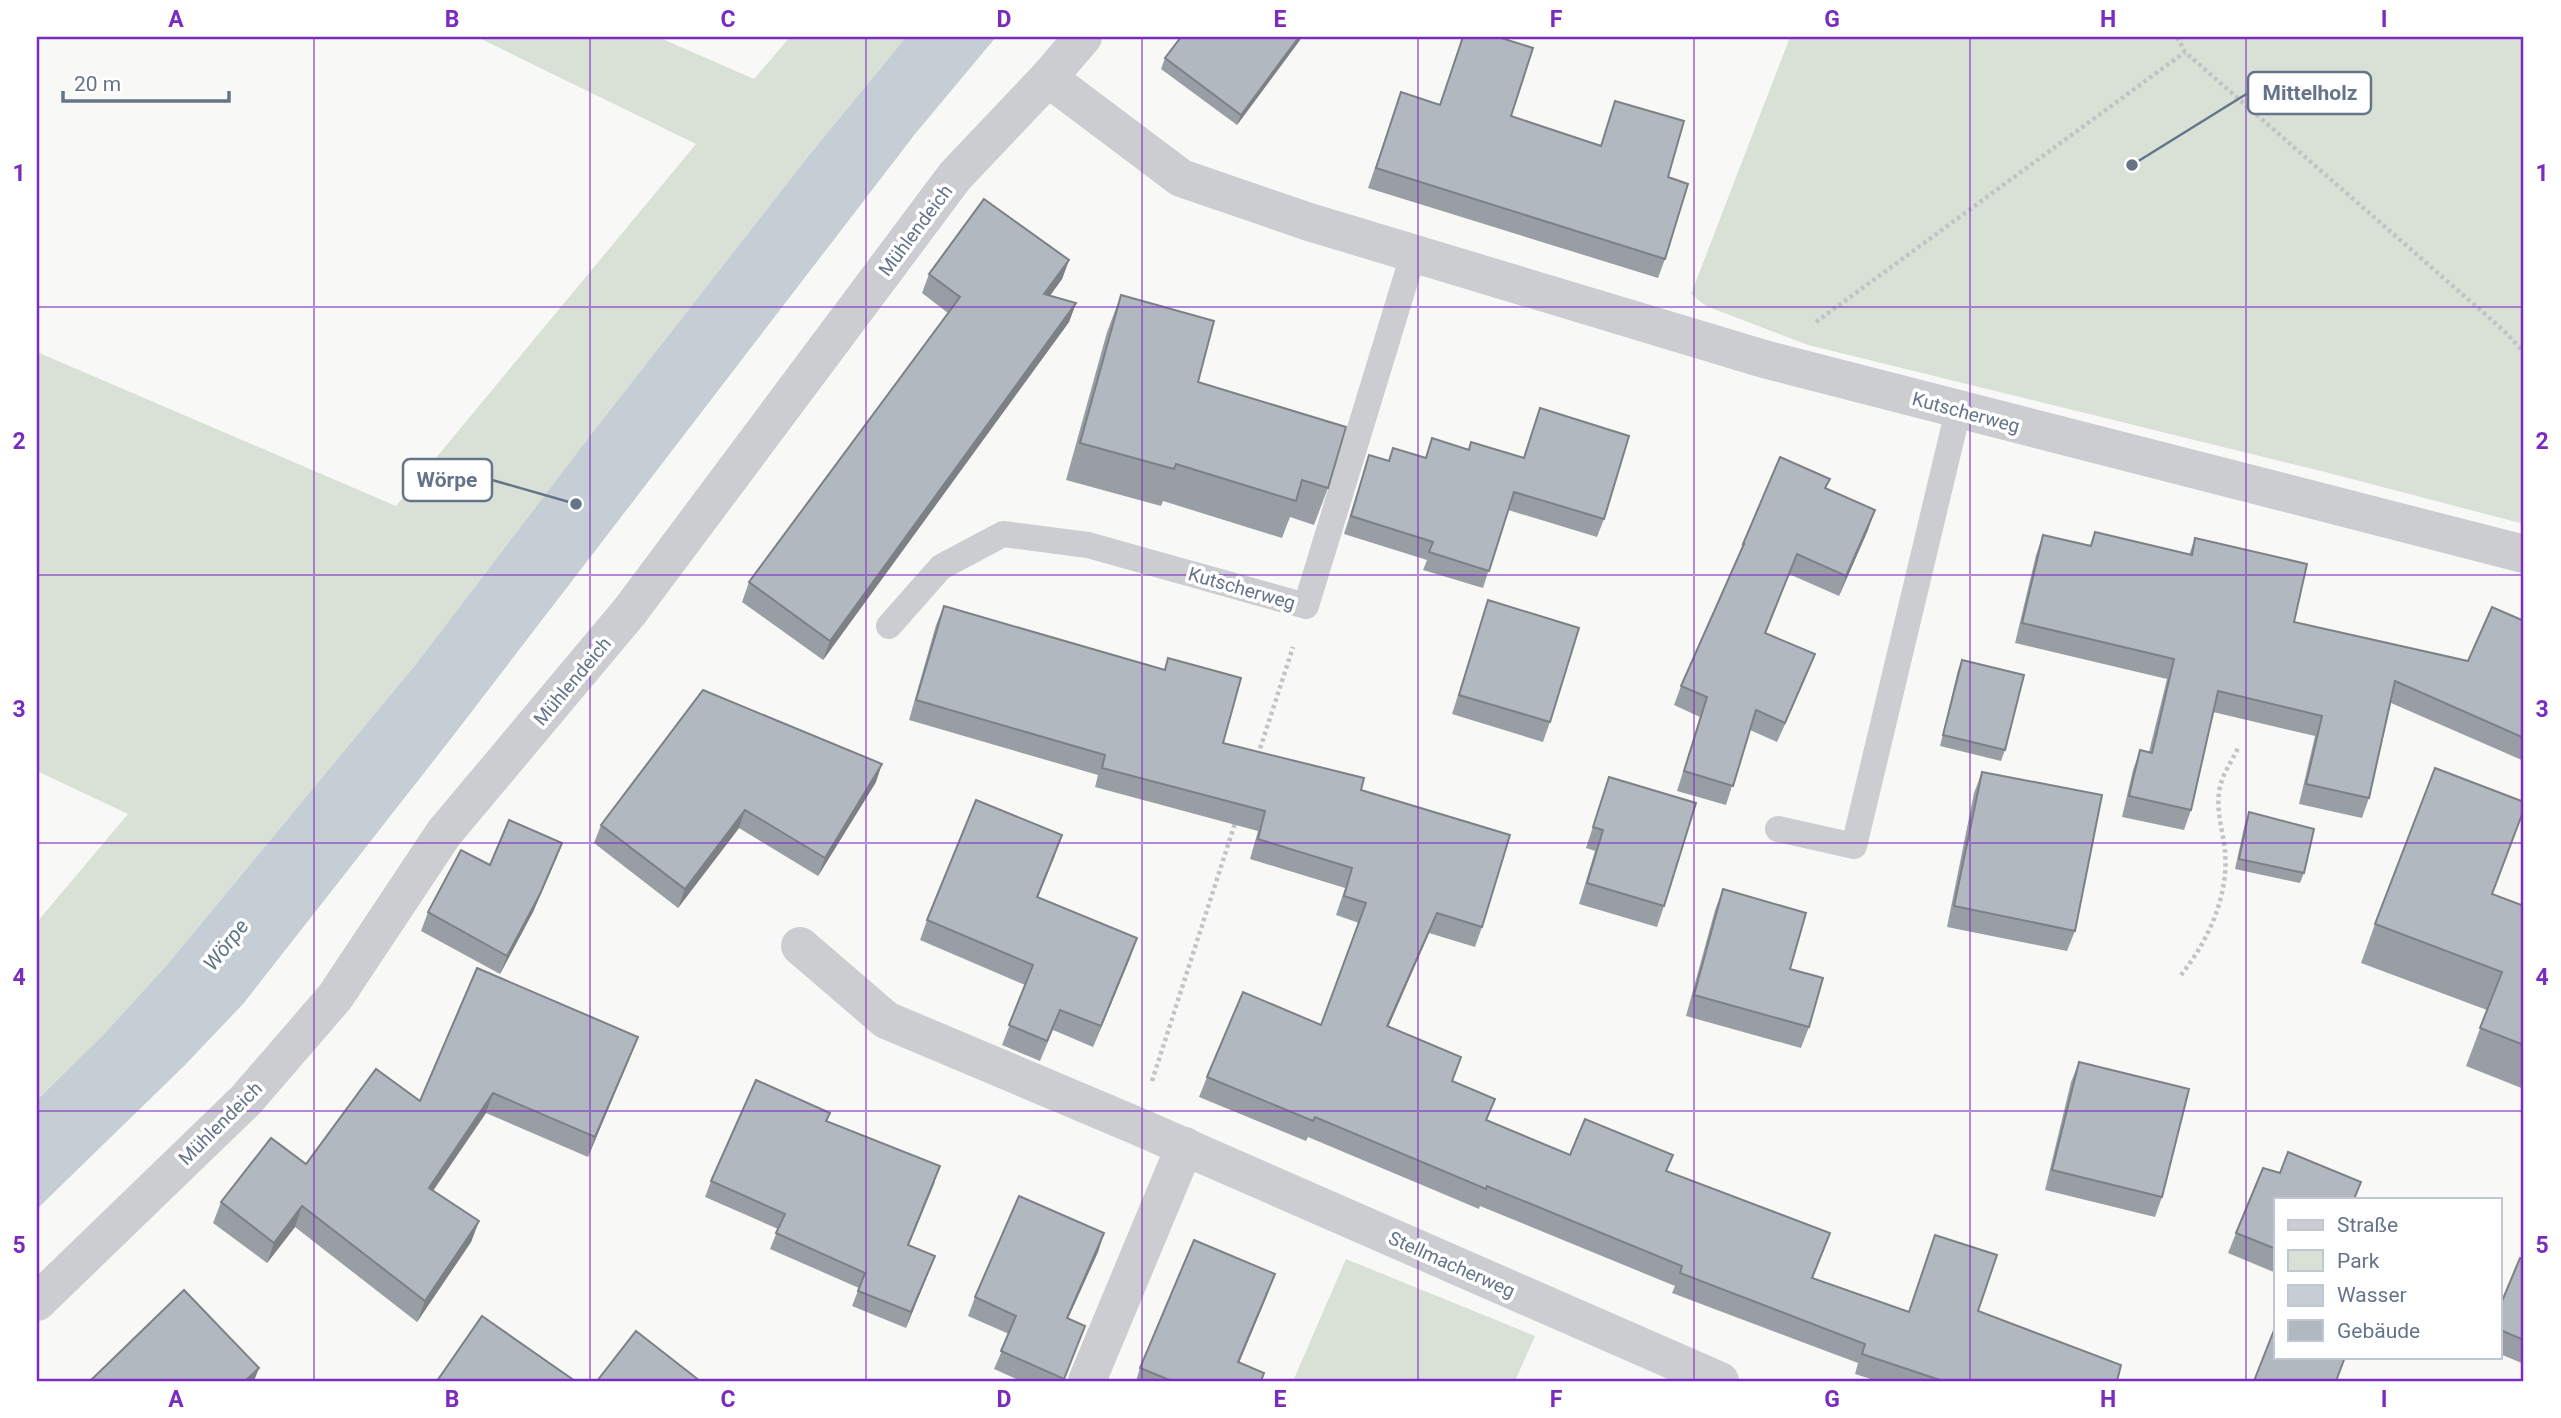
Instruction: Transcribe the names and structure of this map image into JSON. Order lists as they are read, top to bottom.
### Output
{
  "streets": {
    "street": ["Mühlendeich", "Kutscherweg", "Stellmacherweg"]
  },
  "crossings": [
    ["Mühlendeich", "Kutscherweg"]
  ],
  "water": ["Wörpe"],
  "places": ["Mittelholz", "Wörpe"],
  "legend": [
    "Straße",
    "Park",
    "Wasser",
    "Gebäude"
  ],
  "scale_bar": "20 m",
  "grid": {
    "columns": [
      "A",
      "B",
      "C",
      "D",
      "E",
      "F",
      "G",
      "H",
      "I"
    ],
    "rows": [
      "1",
      "2",
      "3",
      "4",
      "5"
    ]
  }
}
